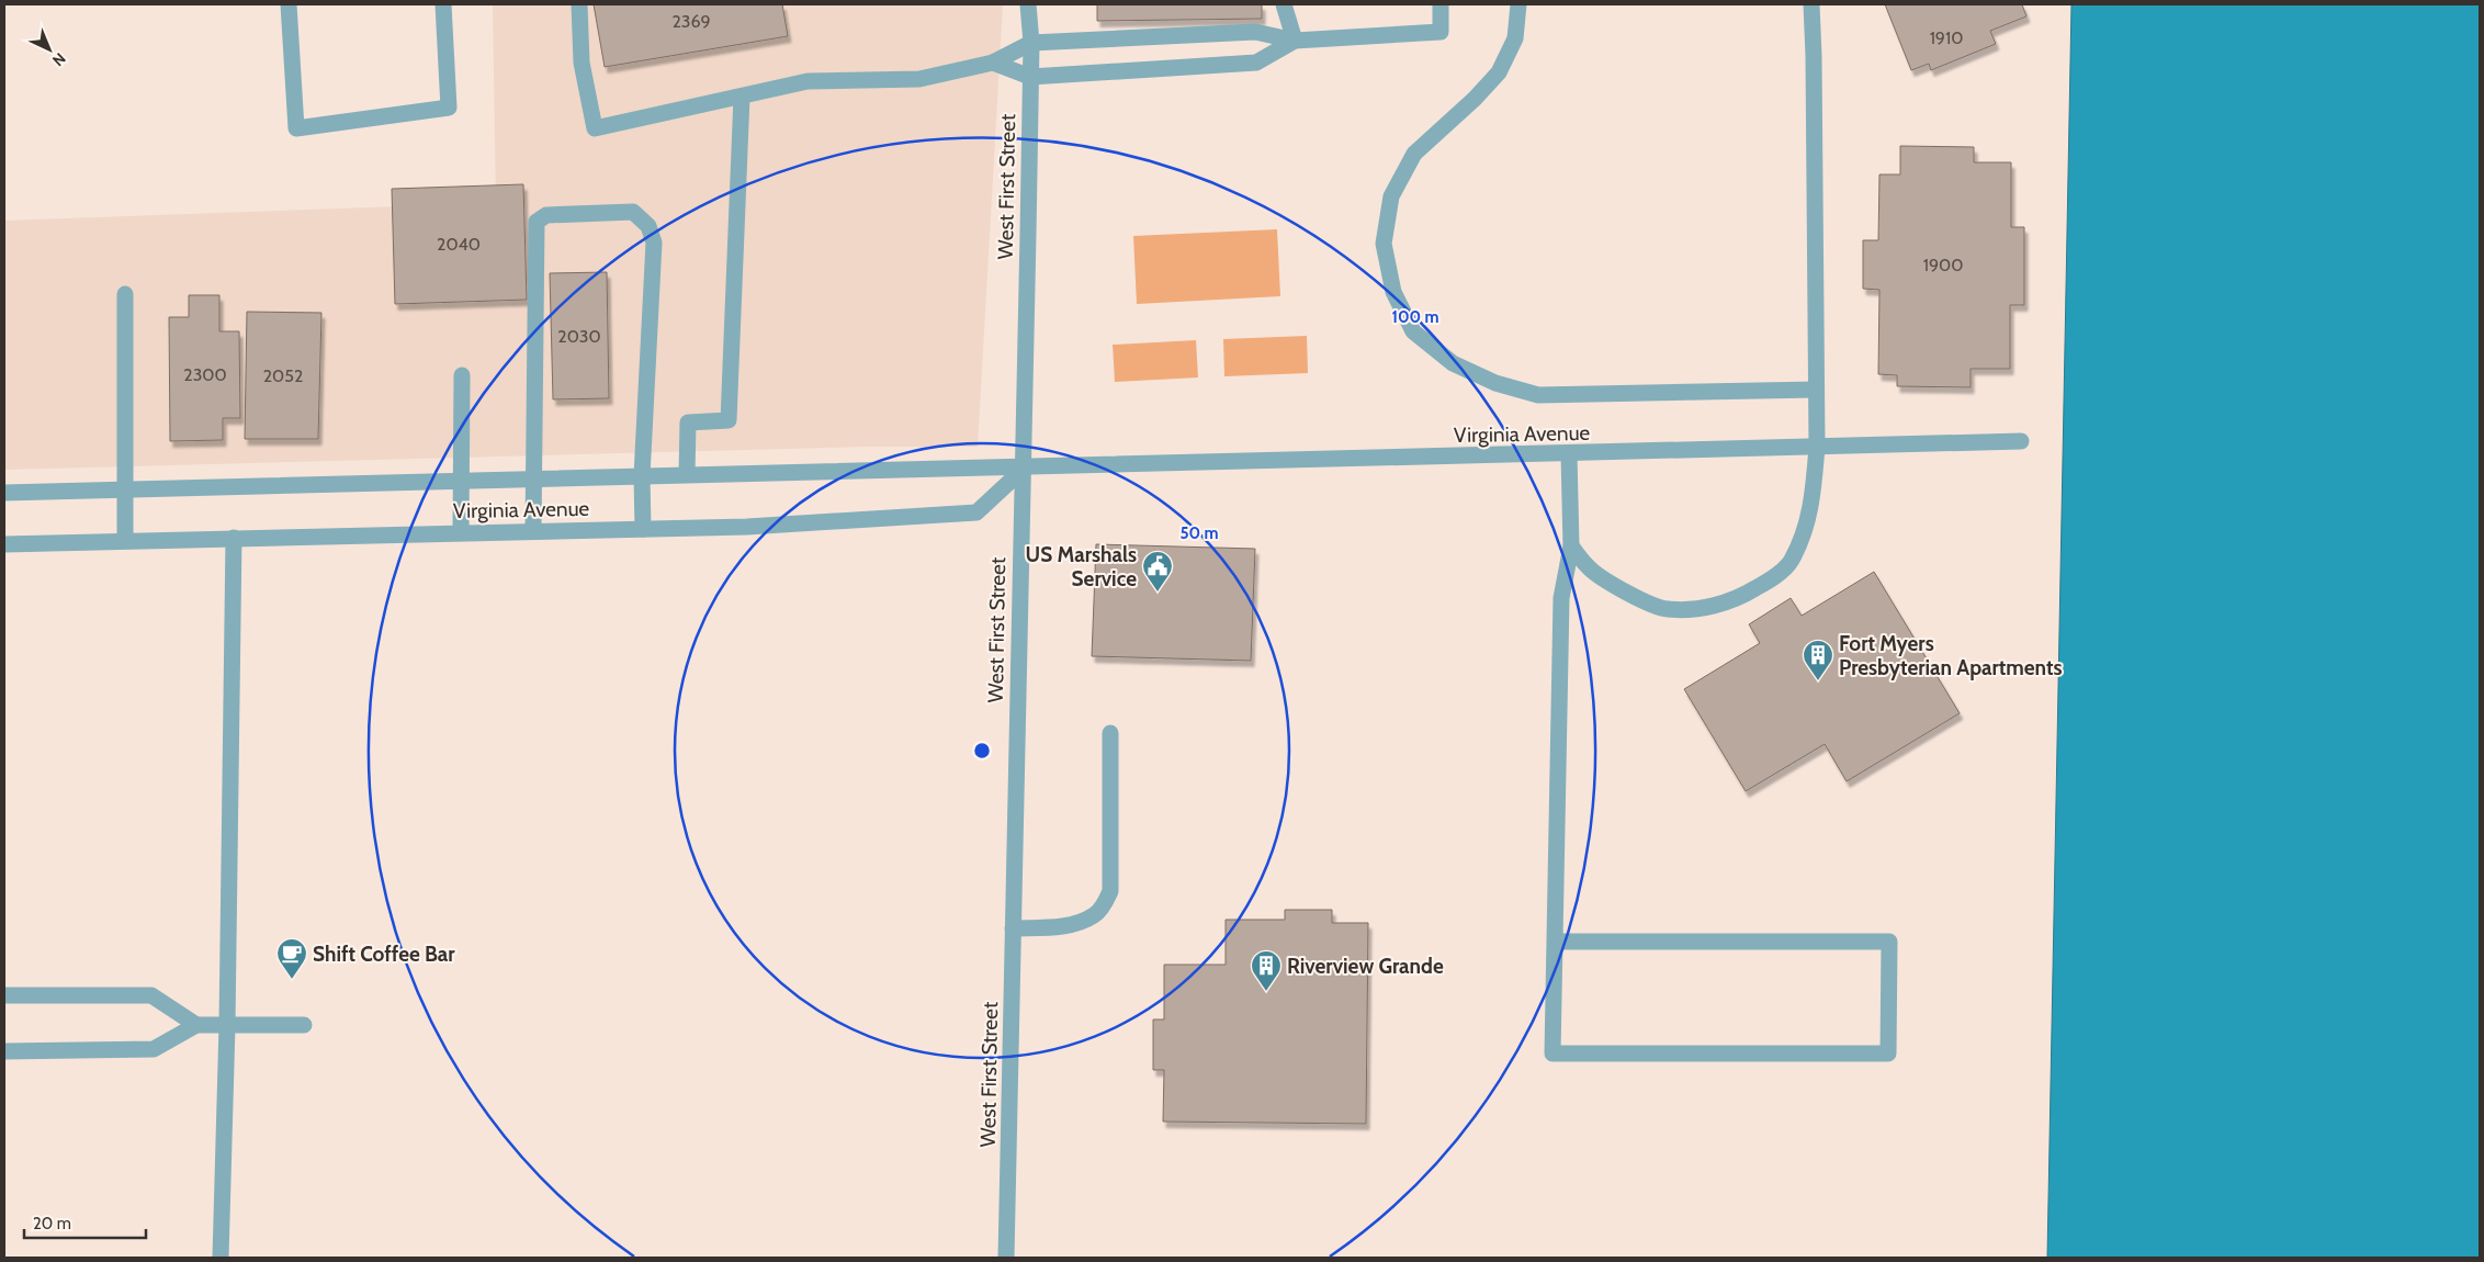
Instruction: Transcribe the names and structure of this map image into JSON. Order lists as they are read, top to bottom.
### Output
{
  "streets": {
    "street": ["West First Street", "Virginia Avenue"]
  },
  "crossings": [
    ["West First Street", "Virginia Avenue"]
  ],
  "places": {
    "public building": ["US Marshals Service"],
    "building": ["Fort Myers Presbyterian Apartments", "Riverview Grande"],
    "cafe": ["Shift Coffee Bar"]
  },
  "house_numbers": [
    "2369",
    "1910",
    "2040",
    "1900",
    "2030",
    "2300",
    "2052"
  ],
  "scale_bar": "20 m",
  "north": "bottom right",
  "rings": ["100 m", "50 m"]
}
